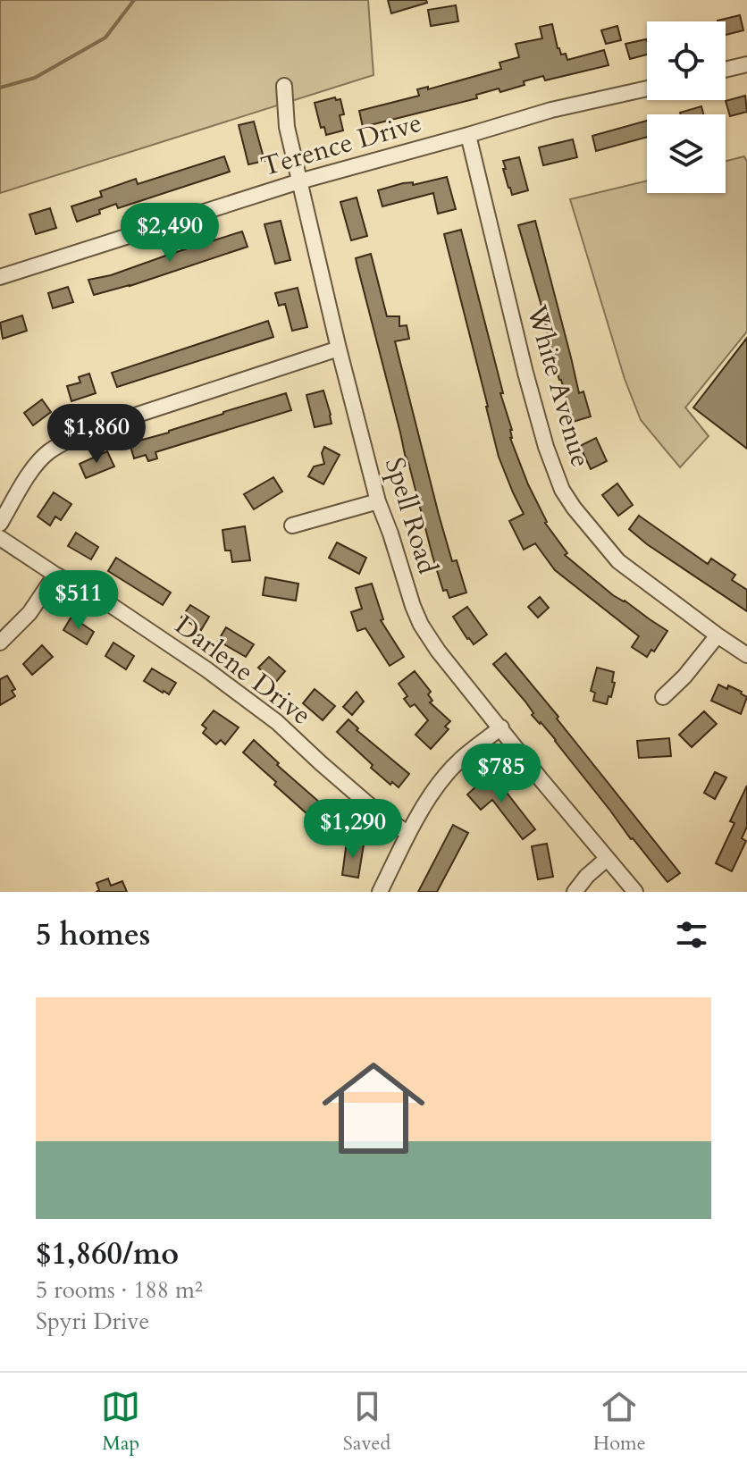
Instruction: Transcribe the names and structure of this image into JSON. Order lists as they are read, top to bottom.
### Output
{
  "streets": {
    "street": [
      "Terence Drive",
      "White Avenue",
      "Spell Road",
      "Darlene Drive"
    ]
  },
  "crossings": [
    ["Terence Drive", "White Avenue"],
    ["Terence Drive", "Spell Road"]
  ],
  "page": {
    "price": [
      "$2,490",
      "$1,860",
      "$511",
      "$785",
      "$1,290"
    ],
    "heading": "5 homes",
    "list": [
      {
        "name": "$1,860/mo",
        "note": "5 rooms · 188 m² · Spyri Drive"
      }
    ],
    "tabs": ["Map", "Saved", "Home"]
  }
}
